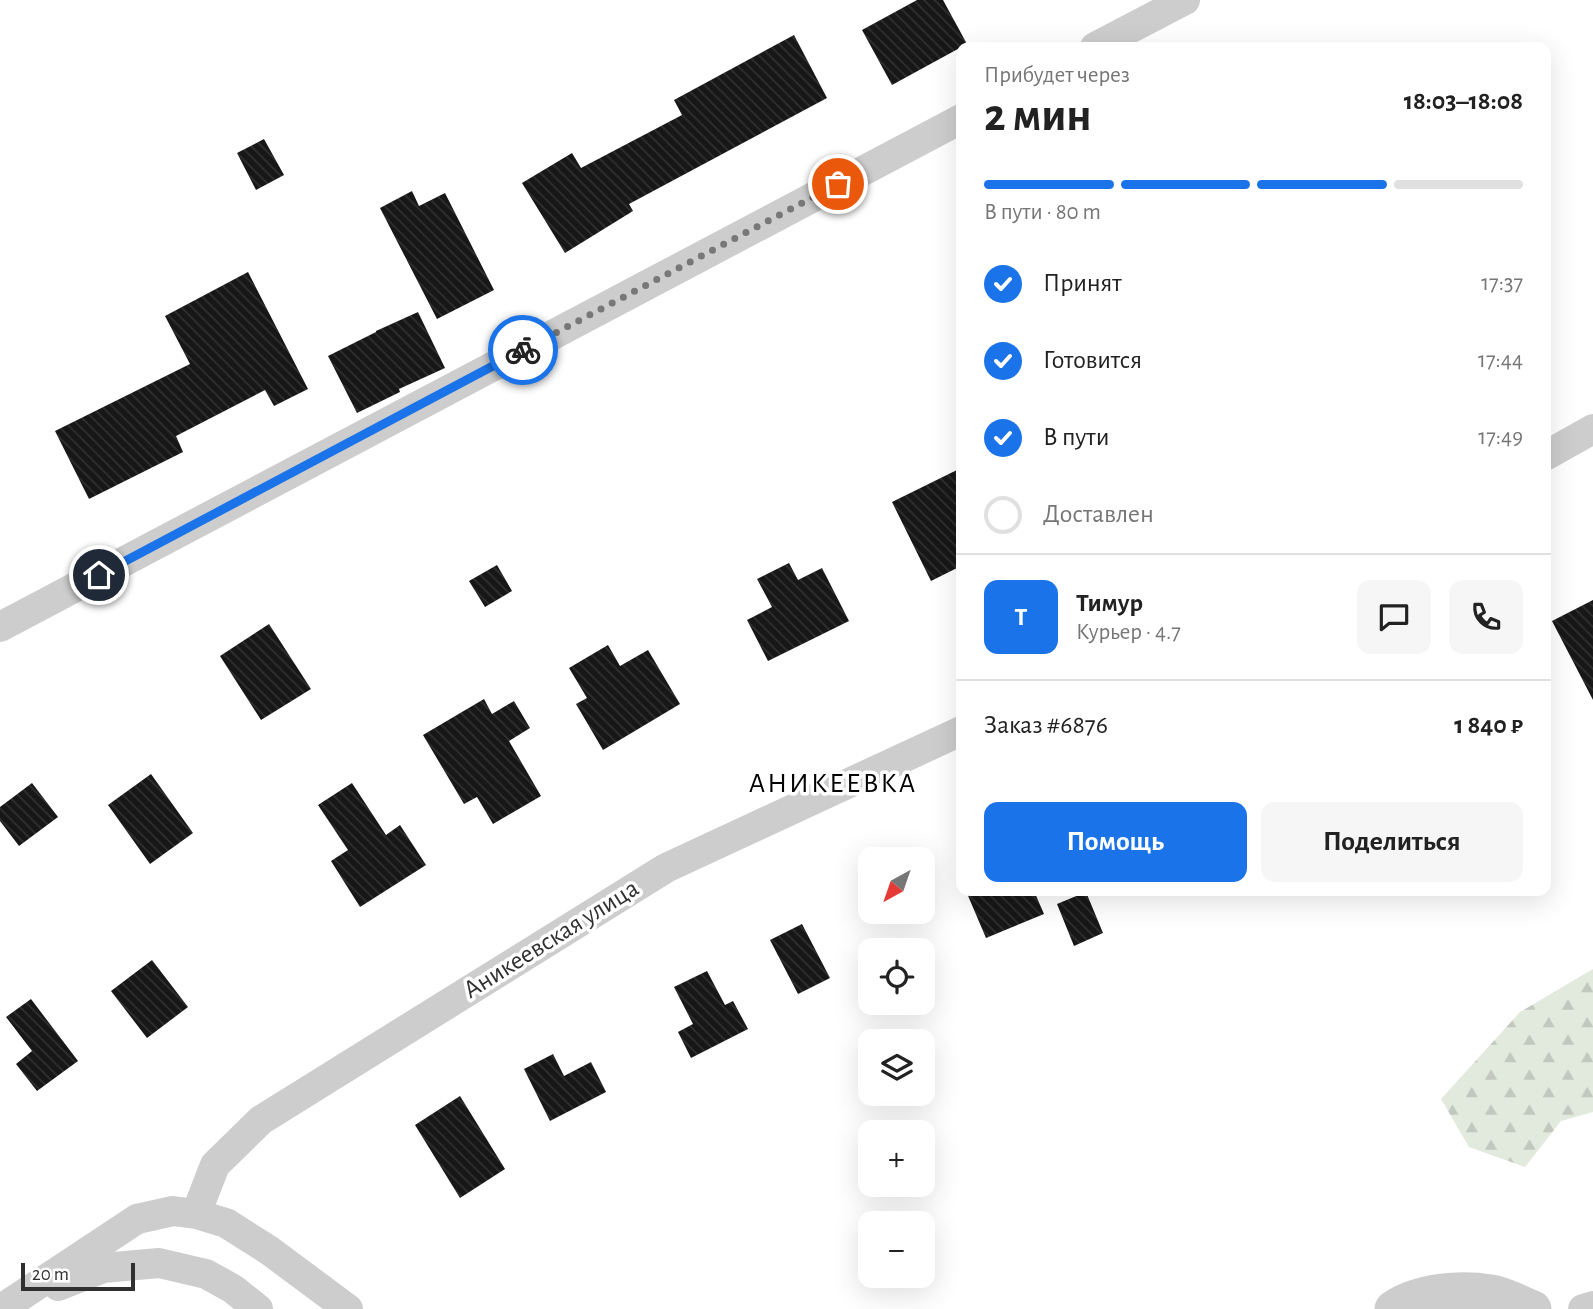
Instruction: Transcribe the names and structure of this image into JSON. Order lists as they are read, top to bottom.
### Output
{
  "streets": {
    "street": ["Аникеевская улица"]
  },
  "districts": ["АНИКЕЕВКА"],
  "scale_bar": "20 m",
  "north": "bottom left",
  "page": {
    "heading": ["2 мин", "Прибудет через", "18:03–18:08"],
    "panel": [
      "Тимур",
      "Курьер · 4.7",
      "Заказ #6876",
      "1 840 ₽"
    ],
    "bar": "В пути · 80 m",
    "list": [
      ["Принят", "17:37"],
      ["Готовится", "17:44"],
      ["В пути", "17:49"],
      "Доставлен"
    ],
    "round": "Т",
    "buttons": ["Помощь", "Поделиться"],
    "map_buttons": ["+", "−"],
    "scale": "20 m"
  }
}
